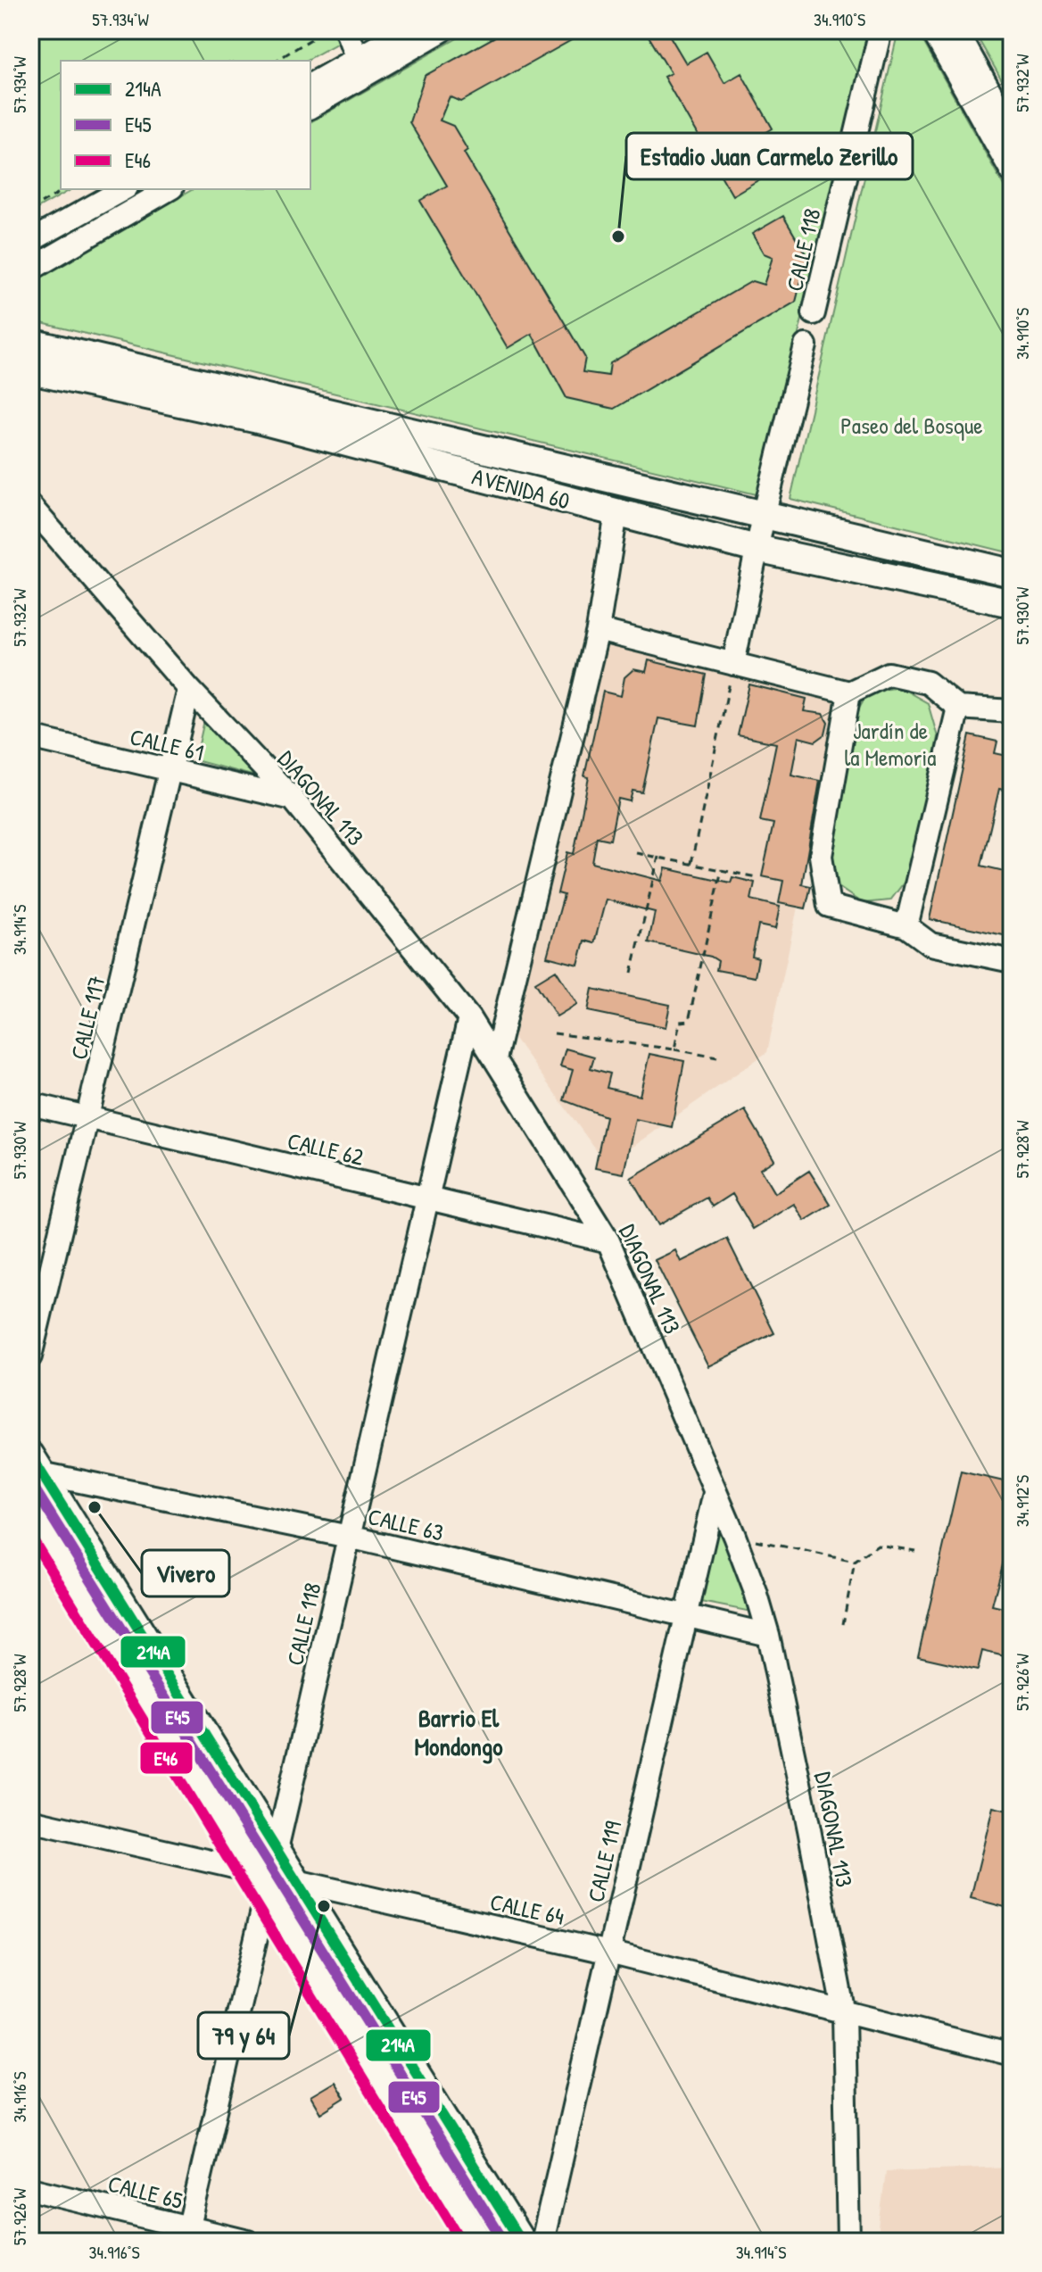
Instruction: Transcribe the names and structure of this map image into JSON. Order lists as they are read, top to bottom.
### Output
{
  "streets": {
    "main road": ["AVENIDA 60"],
    "street": [
      "CALLE 118",
      "CALLE 61",
      "DIAGONAL 113",
      "CALLE 117",
      "CALLE 62",
      "CALLE 63",
      "CALLE 119",
      "CALLE 64",
      "CALLE 65"
    ]
  },
  "crossings": [
    ["CALLE 118", "DIAGONAL 113"],
    ["CALLE 118", "CALLE 62"],
    ["CALLE 118", "CALLE 63"],
    ["CALLE 118", "CALLE 64"],
    ["CALLE 118", "CALLE 65"],
    ["CALLE 61", "DIAGONAL 113"],
    ["CALLE 61", "CALLE 117"],
    ["DIAGONAL 113", "CALLE 117"],
    ["DIAGONAL 113", "CALLE 62"],
    ["DIAGONAL 113", "CALLE 63"],
    ["DIAGONAL 113", "CALLE 119"],
    ["DIAGONAL 113", "CALLE 64"],
    ["CALLE 117", "CALLE 62"],
    ["CALLE 63", "CALLE 119"],
    ["CALLE 119", "CALLE 64"]
  ],
  "districts": ["Barrio El Mondongo"],
  "parks": ["Paseo del Bosque", "Jardín de la Memoria"],
  "places": ["Estadio Juan Carmelo Zerillo", "Vivero", "79 y 64"],
  "lines": ["transit line 214A", "transit line E45", "transit line E46"],
  "legend": ["214A", "E45", "E46"],
  "coordinates": [
    "57.934°W",
    "34.910°S",
    "57.932°W",
    "57.930°W",
    "34.914°S",
    "57.928°W",
    "34.912°S",
    "57.926°W",
    "34.916°S"
  ]
}
